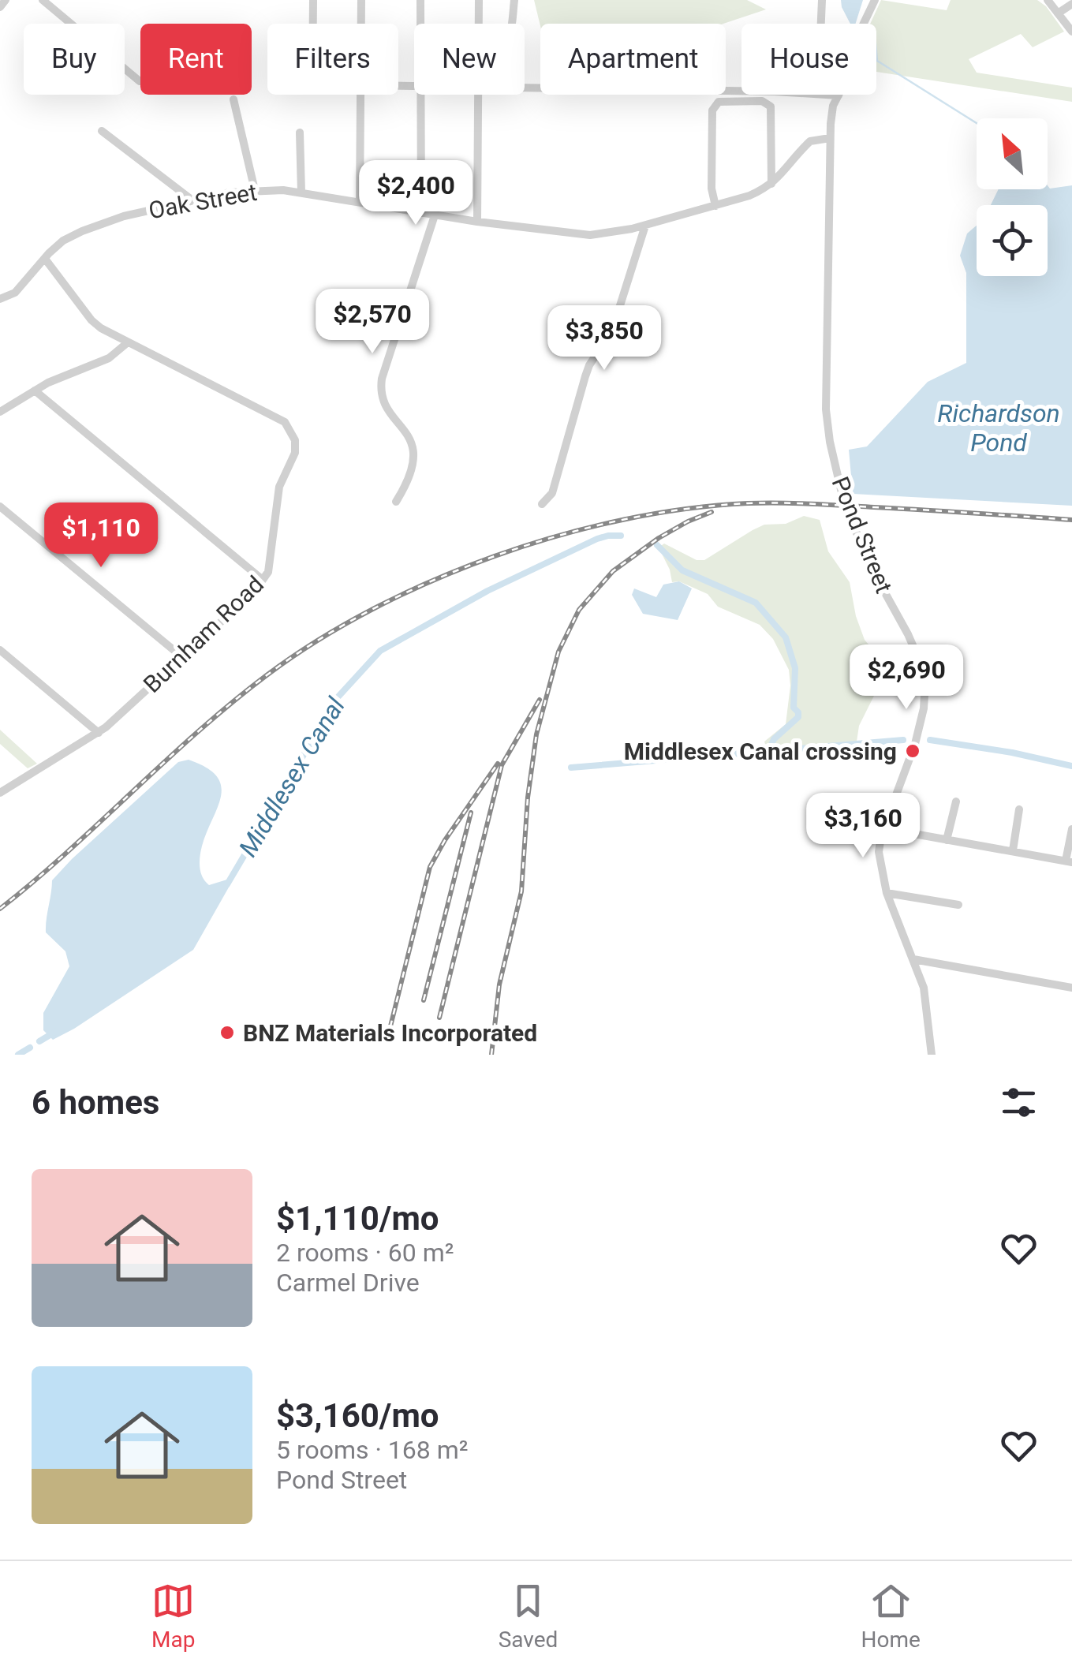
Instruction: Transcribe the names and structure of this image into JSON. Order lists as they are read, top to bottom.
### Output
{
  "streets": {
    "street": ["Oak Street", "Pond Street", "Burnham Road"]
  },
  "crossings": [
    ["Oak Street", "Pond Street"],
    ["Oak Street", "Burnham Road"]
  ],
  "water": ["Richardson Pond", "Middlesex Canal"],
  "places": ["Middlesex Canal crossing", "BNZ Materials Incorporated"],
  "north": "top left",
  "page": {
    "chip": [
      "Buy",
      "Rent",
      "Filters",
      "New",
      "Apartment",
      "House"
    ],
    "price": [
      "$2,400",
      "$2,570",
      "$3,850",
      "$1,110",
      "$2,690",
      "$3,160"
    ],
    "heading": "6 homes",
    "list": [
      {
        "name": "$1,110/mo",
        "note": "2 rooms · 60 m² · Carmel Drive"
      },
      {
        "name": "$3,160/mo",
        "note": "5 rooms · 168 m² · Pond Street"
      }
    ],
    "tabs": ["Map", "Saved", "Home"]
  }
}
